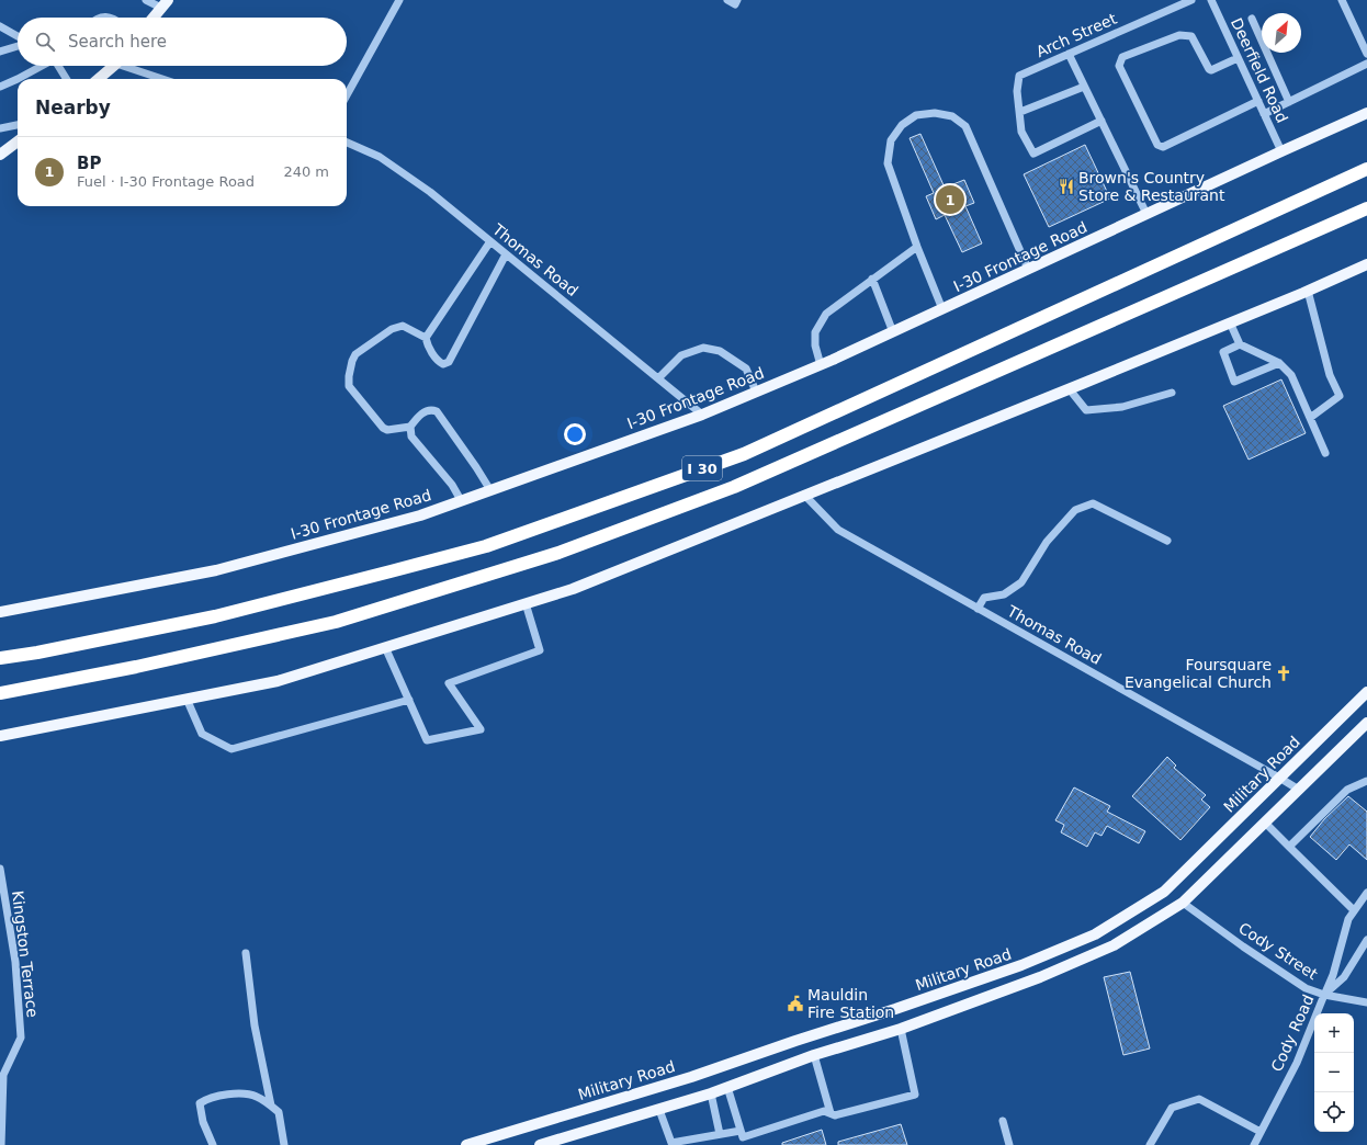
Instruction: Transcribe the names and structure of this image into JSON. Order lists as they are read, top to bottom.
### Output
{
  "streets": {
    "highway": ["I 30"],
    "main road": ["I-30 Frontage Road", "Military Road"],
    "street": [
      "Arch Street",
      "Deerfield Road",
      "Thomas Road",
      "Cody Street",
      "Kingston Terrace",
      "Cody Road"
    ]
  },
  "crossings": [
    ["Deerfield Road", "I-30 Frontage Road"],
    ["I-30 Frontage Road", "Thomas Road"],
    ["Thomas Road", "Military Road"],
    ["Cody Street", "Cody Road"]
  ],
  "places": {
    "restaurant": ["Brown's Country Store & Restaurant"],
    "church": ["Foursquare Evangelical Church"],
    "public building": ["Mauldin Fire Station"]
  },
  "north": "top right",
  "page": {
    "search": "Search here",
    "heading": "Nearby",
    "list": [
      {
        "mark": "1",
        "name": "BP",
        "note": "Fuel · I-30 Frontage Road",
        "value": "240 m"
      }
    ],
    "pins": "1",
    "map_buttons": ["+", "−"]
  }
}
